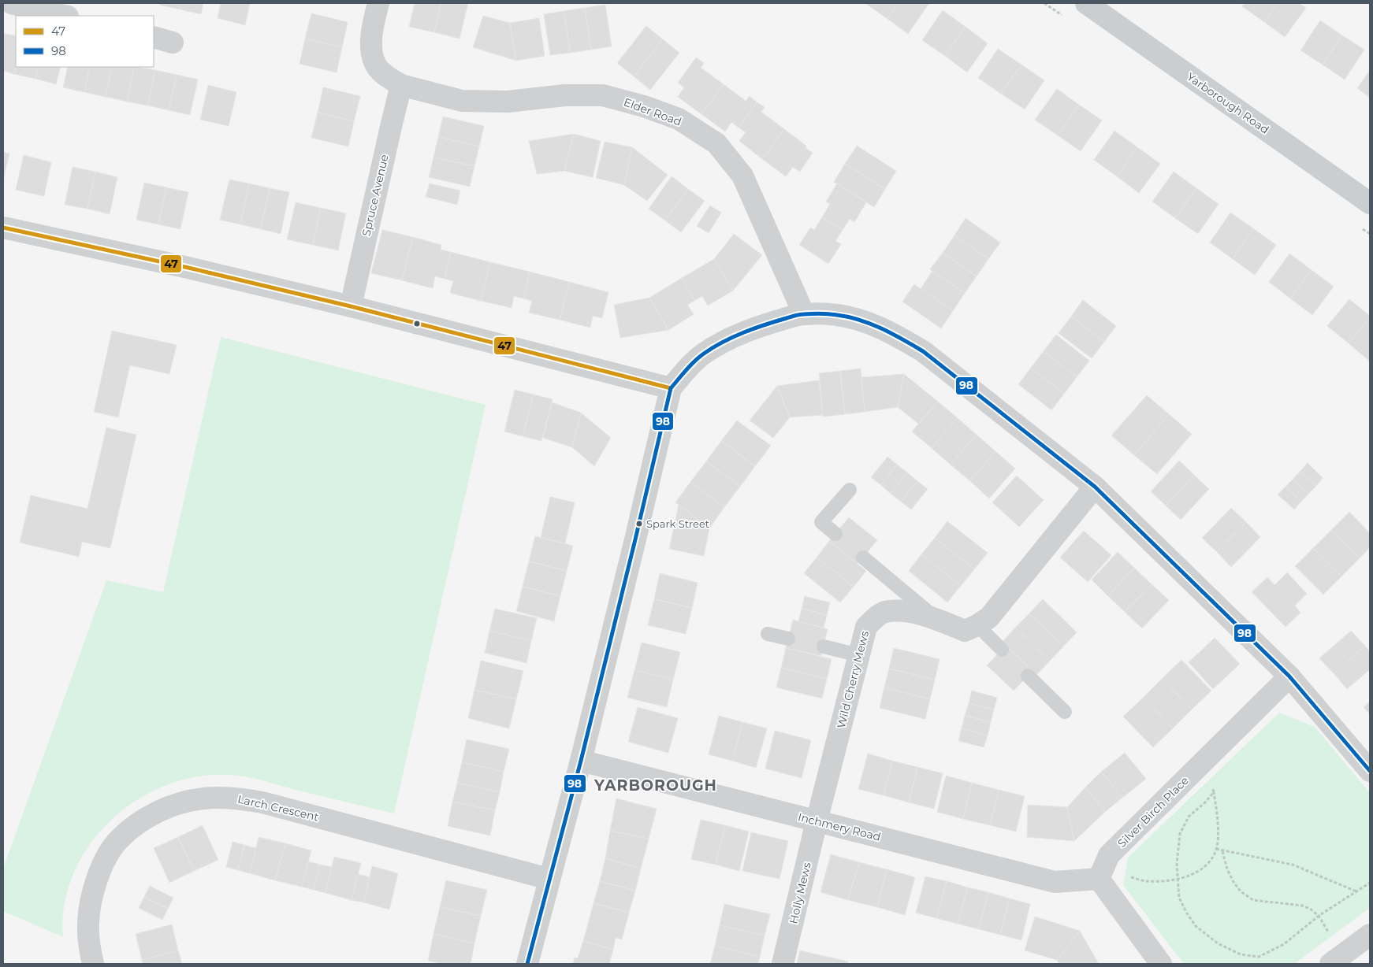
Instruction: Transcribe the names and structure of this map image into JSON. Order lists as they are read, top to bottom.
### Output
{
  "streets": {
    "main road": ["Yarborough Road"],
    "street": [
      "Elder Road",
      "Spruce Avenue",
      "Wild Cherry Mews",
      "Larch Crescent",
      "Silver Birch Place",
      "Inchmery Road",
      "Holly Mews"
    ]
  },
  "crossings": [
    ["Elder Road", "Spruce Avenue"],
    ["Wild Cherry Mews", "Inchmery Road"],
    ["Wild Cherry Mews", "Holly Mews"],
    ["Silver Birch Place", "Inchmery Road"],
    ["Inchmery Road", "Holly Mews"]
  ],
  "districts": ["YARBOROUGH"],
  "places": ["Spark Street"],
  "lines": ["transit line 47", "transit line 98"],
  "legend": ["47", "98"]
}
